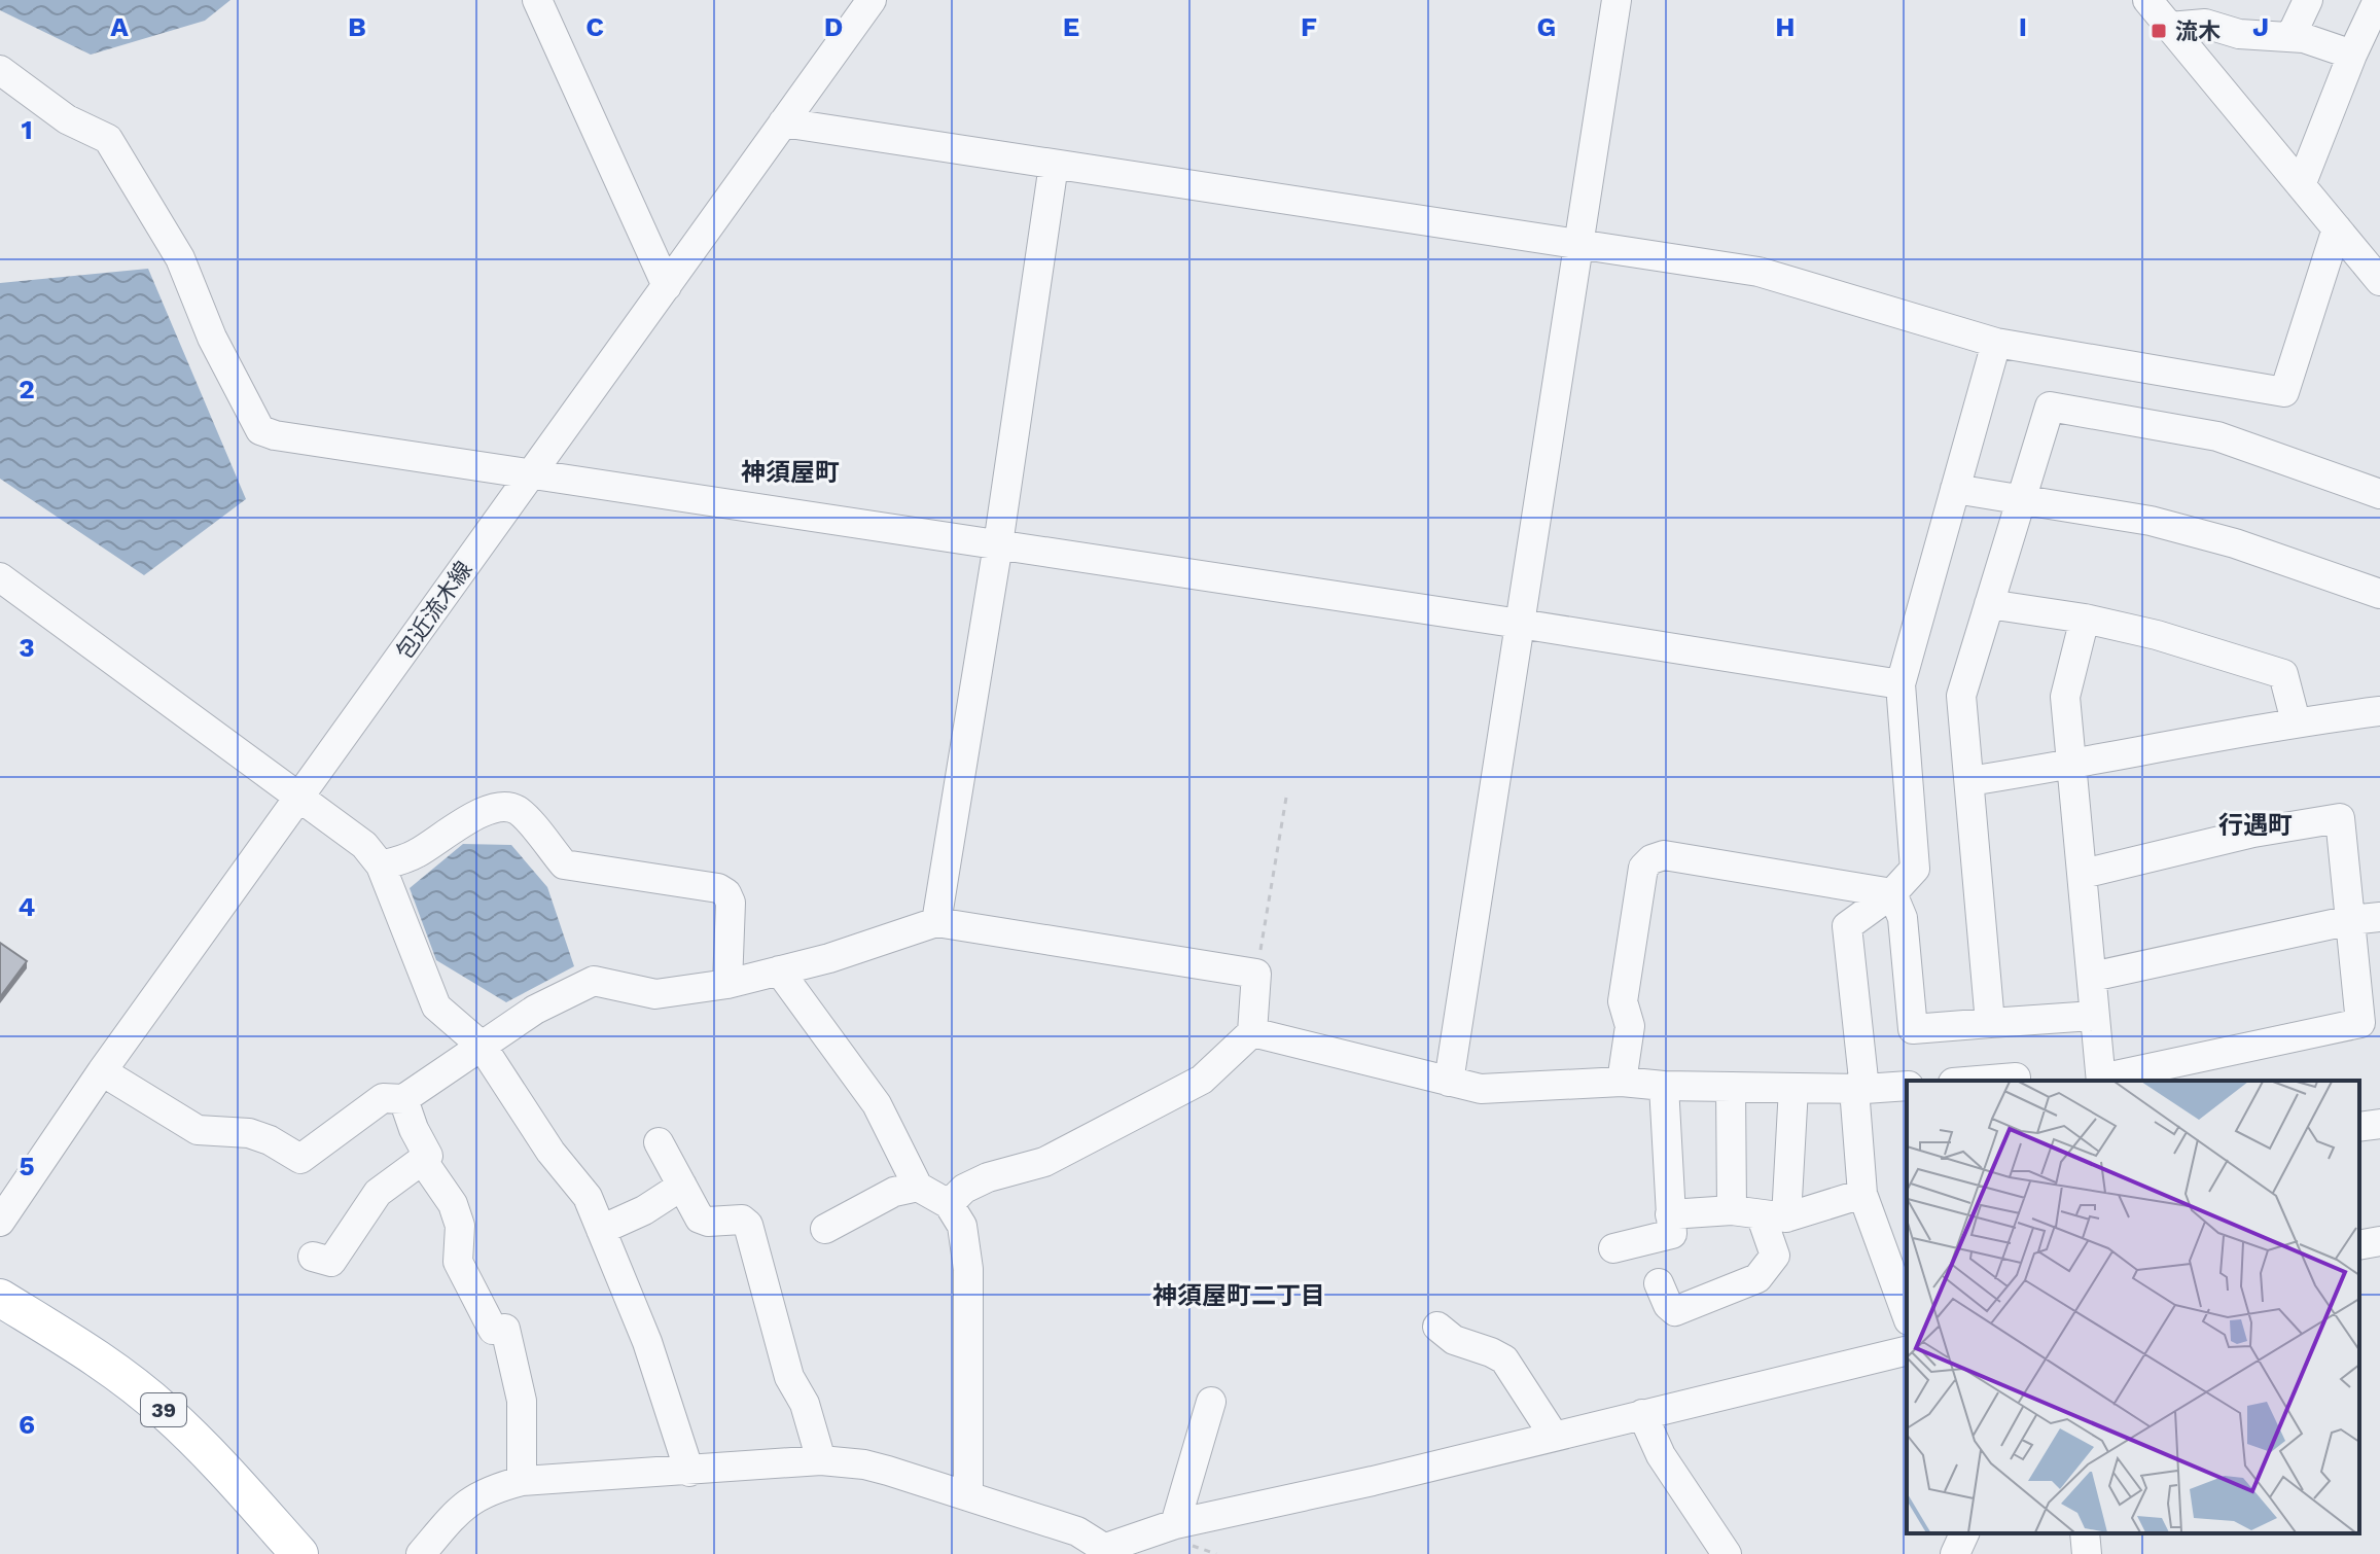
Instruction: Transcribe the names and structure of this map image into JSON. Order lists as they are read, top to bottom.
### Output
{
  "streets": {
    "main road": ["39"],
    "street": ["包近流木線"]
  },
  "districts": ["神須屋町", "行遇町", "神須屋町二丁目"],
  "places": {
    "transit": ["流木"]
  },
  "grid": {
    "columns": [
      "A",
      "B",
      "C",
      "D",
      "E",
      "F",
      "G",
      "H",
      "I",
      "J"
    ],
    "rows": [
      "1",
      "2",
      "3",
      "4",
      "5",
      "6"
    ]
  }
}
